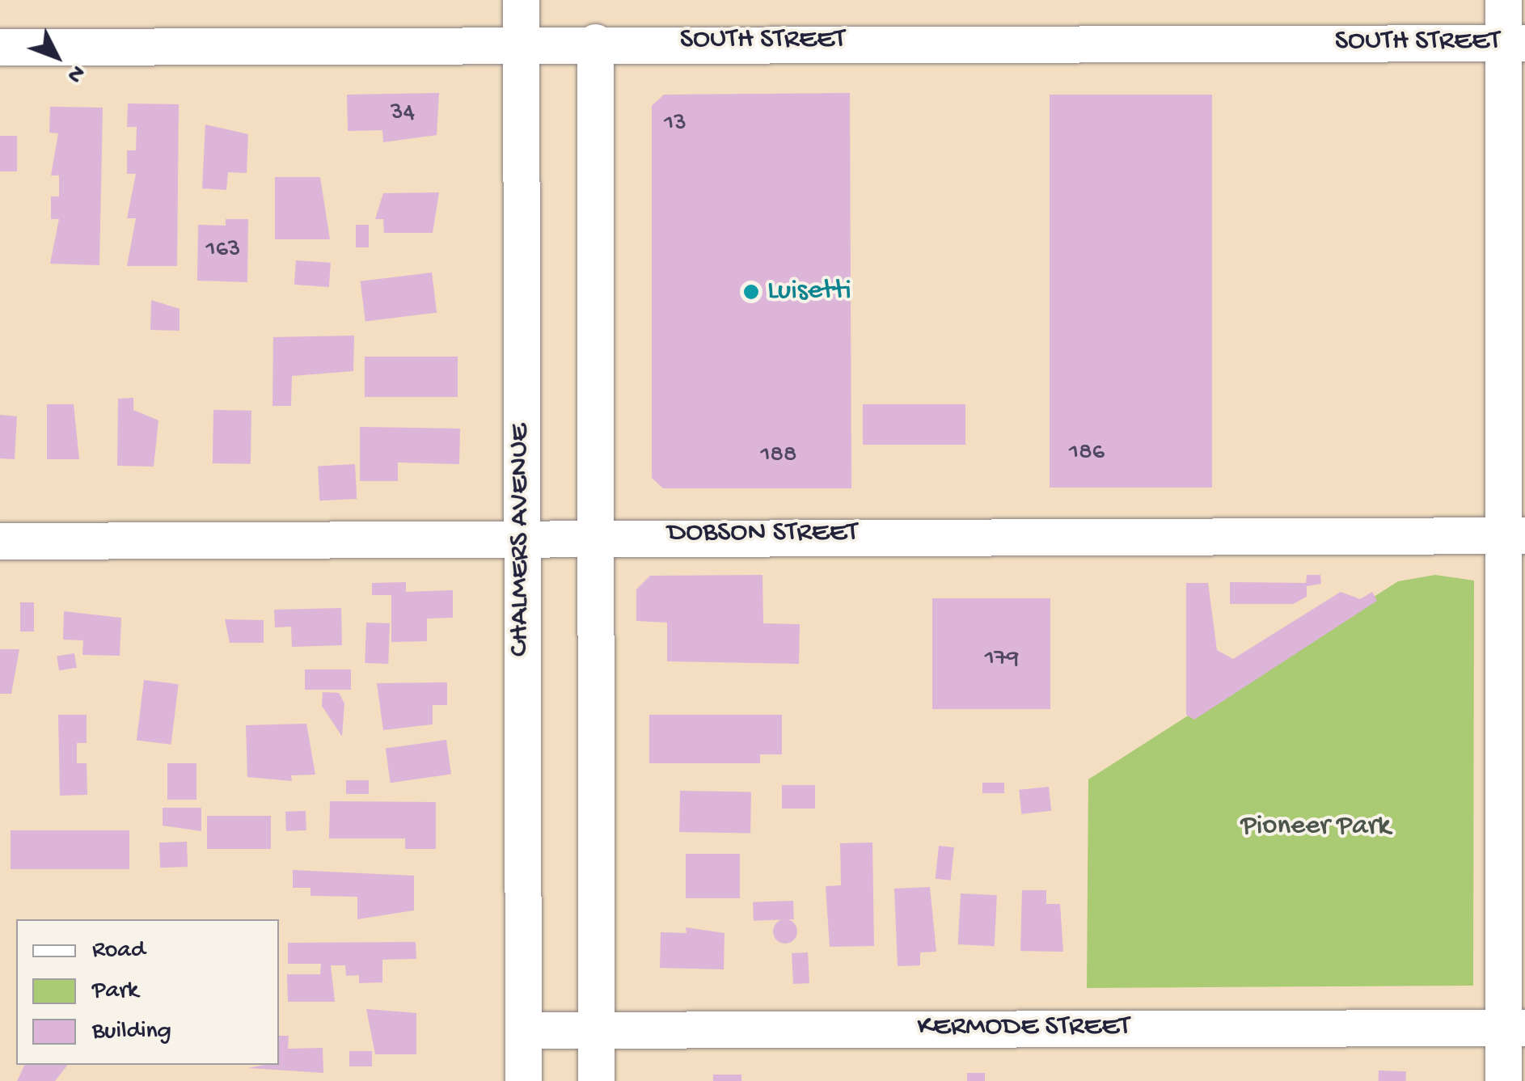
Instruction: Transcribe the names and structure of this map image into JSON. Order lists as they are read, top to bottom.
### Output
{
  "streets": {
    "street": [
      "SOUTH STREET",
      "DOBSON STREET",
      "CHALMERS AVENUE",
      "KERMODE STREET"
    ]
  },
  "crossings": [
    ["SOUTH STREET", "CHALMERS AVENUE"],
    ["DOBSON STREET", "CHALMERS AVENUE"],
    ["CHALMERS AVENUE", "KERMODE STREET"]
  ],
  "parks": ["Pioneer Park"],
  "places": ["Luisetti"],
  "house_numbers": [
    "34",
    "13",
    "163",
    "186",
    "188",
    "179"
  ],
  "legend": ["Road", "Park", "Building"],
  "north": "bottom right"
}
